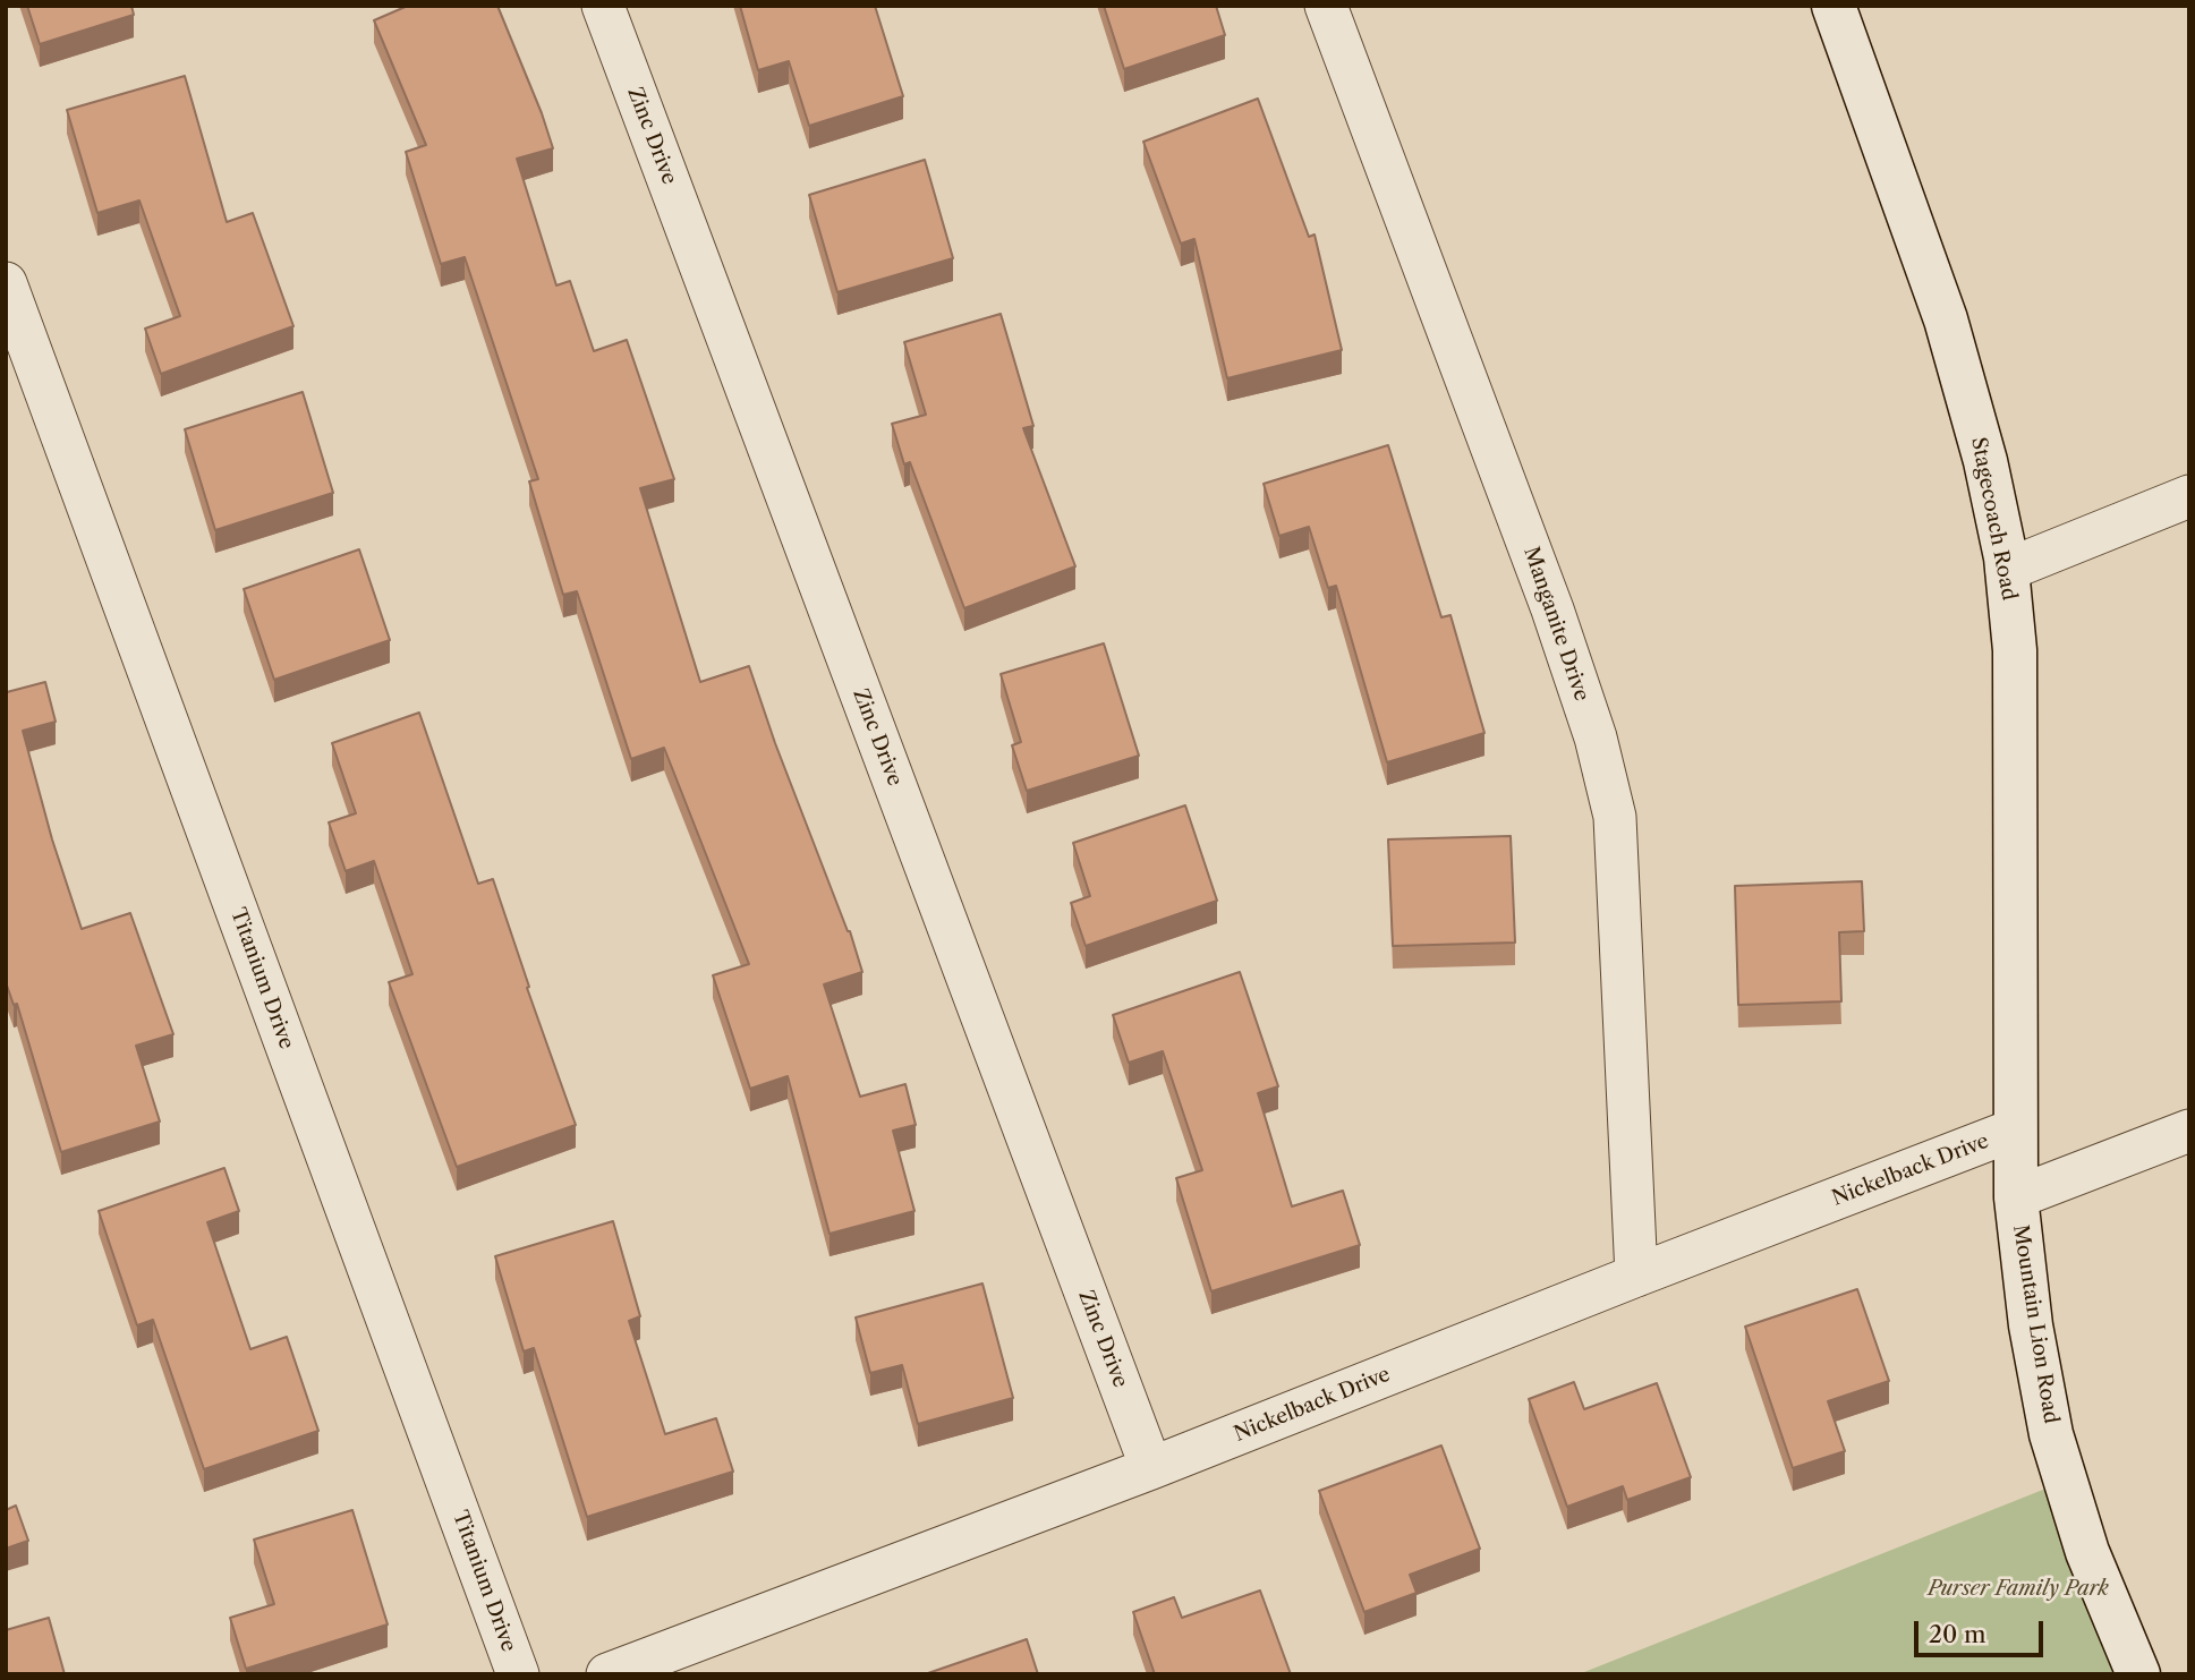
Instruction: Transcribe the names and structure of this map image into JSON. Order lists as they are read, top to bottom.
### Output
{
  "streets": {
    "street": [
      "Zinc Drive",
      "Stagecoach Road",
      "Manganite Drive",
      "Titanium Drive",
      "Nickelback Drive",
      "Mountain Lion Road"
    ]
  },
  "crossings": [
    ["Zinc Drive", "Nickelback Drive"],
    ["Stagecoach Road", "Nickelback Drive"],
    ["Stagecoach Road", "Mountain Lion Road"],
    ["Manganite Drive", "Nickelback Drive"]
  ],
  "parks": ["Purser Family Park"],
  "scale_bar": "20 m"
}
